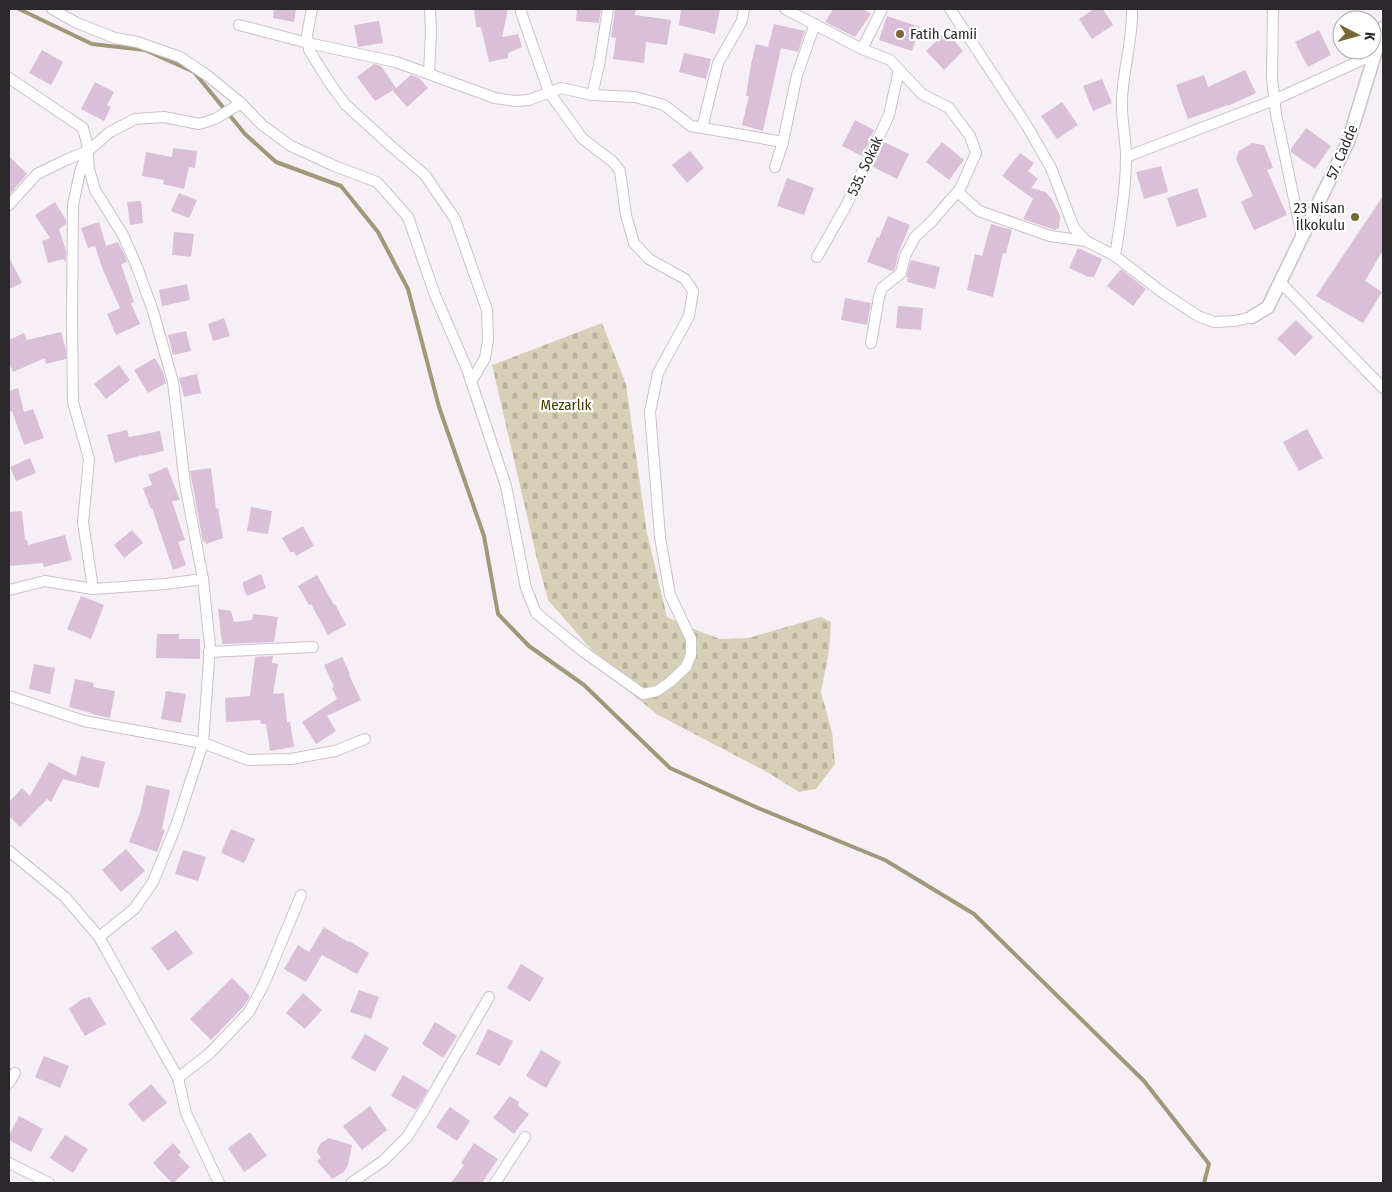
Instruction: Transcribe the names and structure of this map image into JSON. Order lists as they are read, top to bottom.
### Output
{
  "streets": {
    "street": ["57. Cadde", "535. Sokak"]
  },
  "parks": ["Mezarlık"],
  "places": ["Fatih Camii", "23 Nisan İlkokulu"],
  "north": "right"
}
